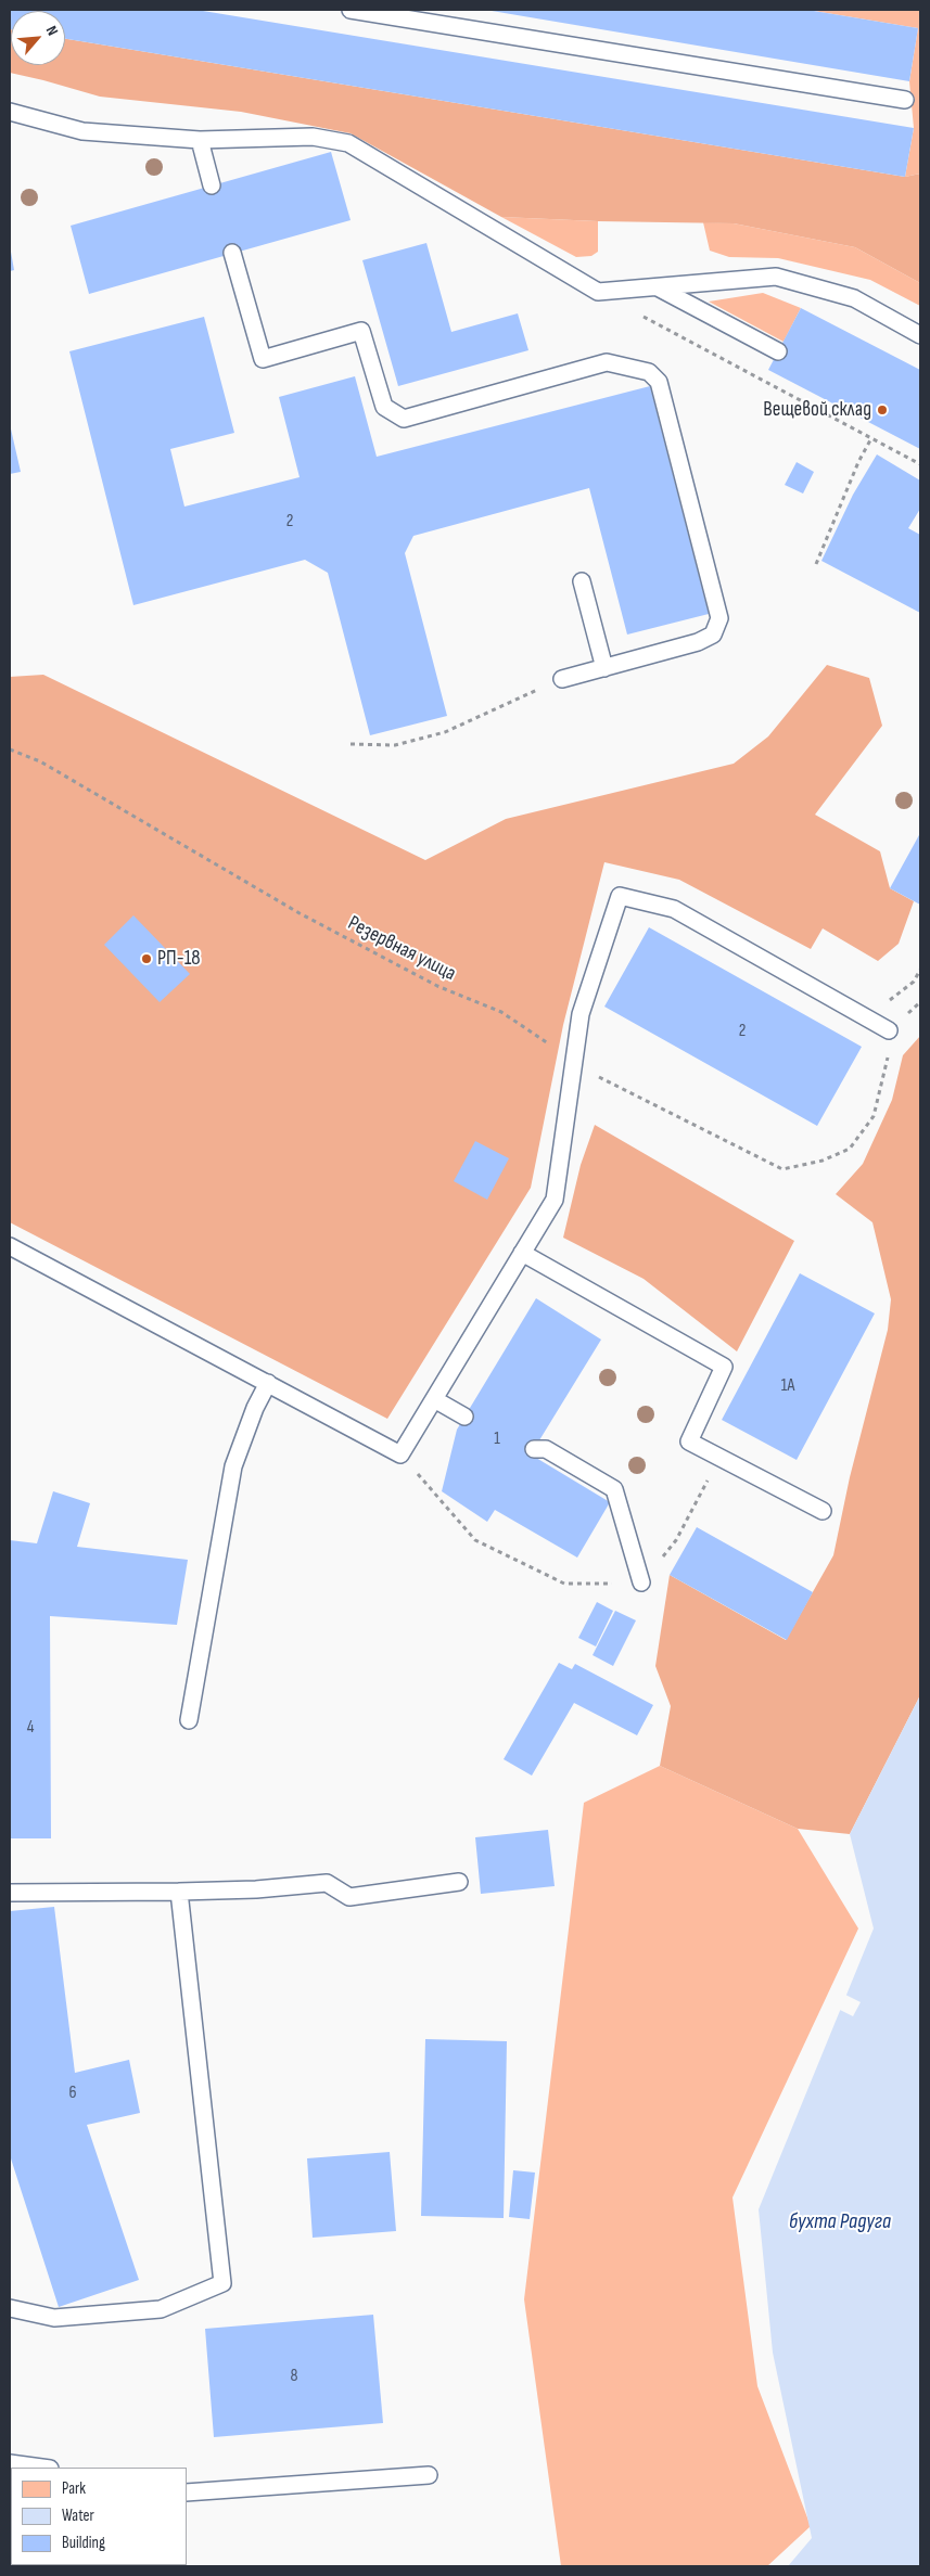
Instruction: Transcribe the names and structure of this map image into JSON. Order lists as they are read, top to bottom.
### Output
{
  "streets": {
    "path": ["Резервная улица"]
  },
  "water": ["бухта Радуга"],
  "places": ["Вещевой склад", "РП-18"],
  "house_numbers": [
    "2",
    "2",
    "1А",
    "1",
    "4",
    "6",
    "8"
  ],
  "legend": ["Park", "Water", "Building"],
  "north": "top right"
}
